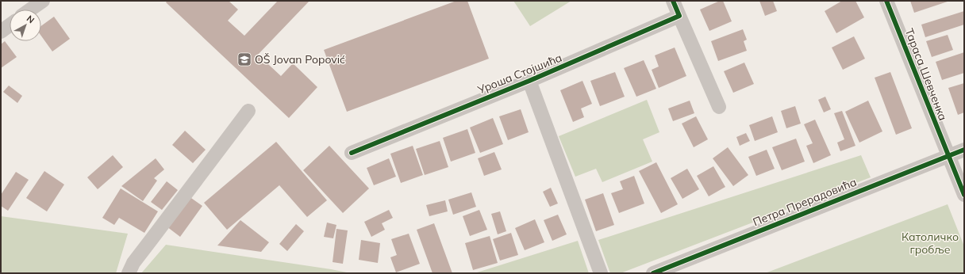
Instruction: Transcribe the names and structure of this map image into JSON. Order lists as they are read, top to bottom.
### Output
{
  "streets": {
    "street": ["Уроша Стојшића", "Тараса Шевченка", "Петра Прерадовића"]
  },
  "crossings": [
    ["Тараса Шевченка", "Петра Прерадовића"]
  ],
  "parks": ["Католичко гробље"],
  "places": {
    "school or university": ["OŠ Jovan Popović"]
  },
  "north": "top right"
}
